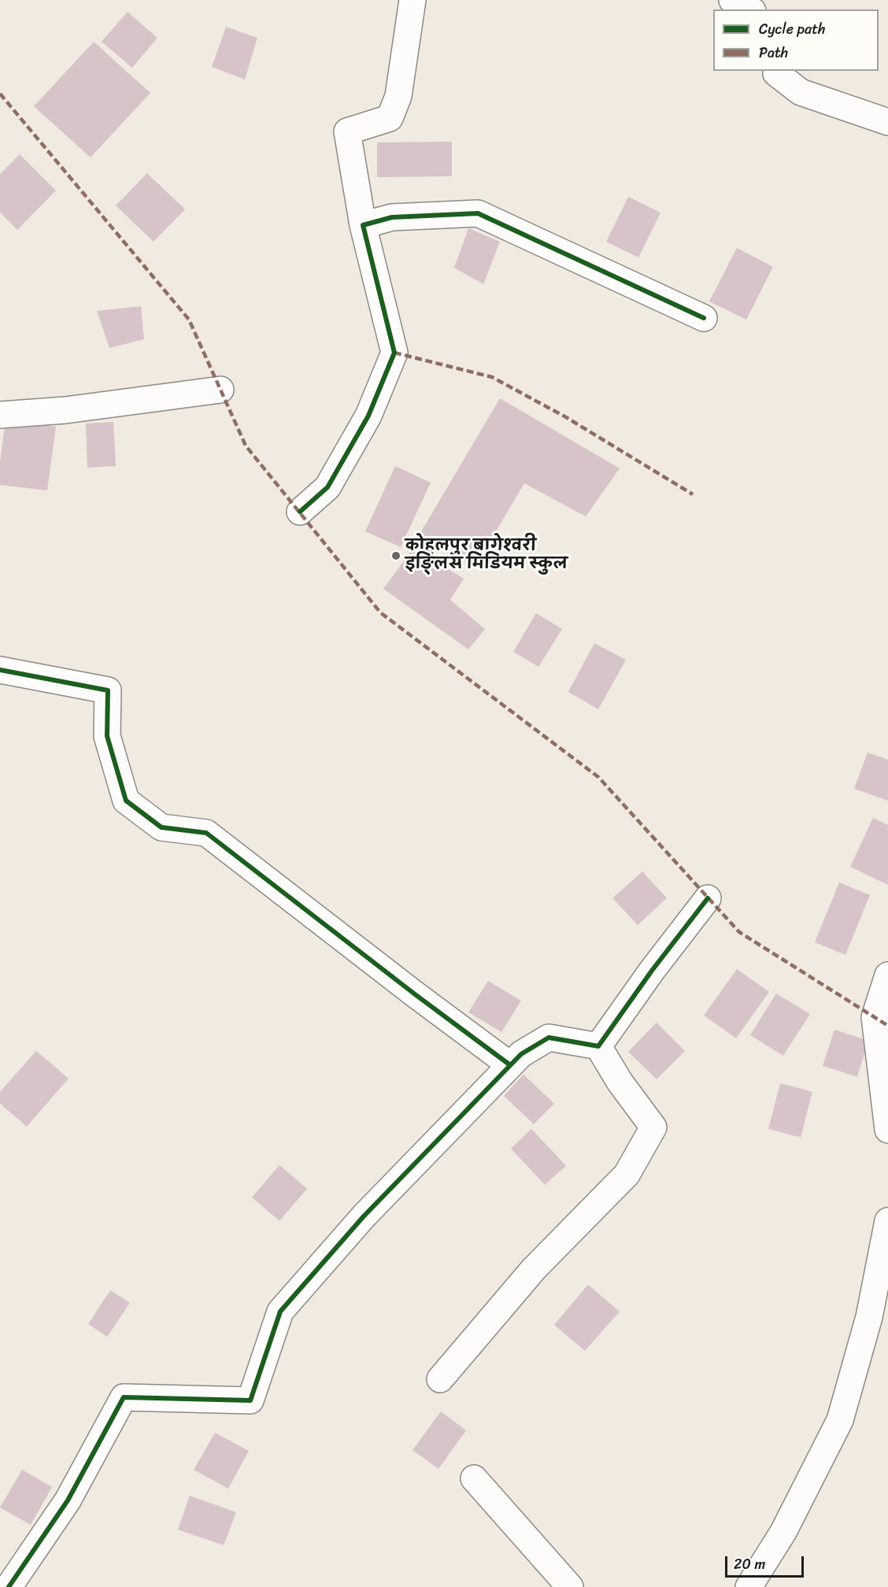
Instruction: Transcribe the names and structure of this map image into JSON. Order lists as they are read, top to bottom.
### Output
{
  "places": ["कोहलपुर बागेश्वरी इङ्लिस मिडियम स्कुल"],
  "legend": ["Cycle path", "Path"],
  "scale_bar": "20 m"
}
